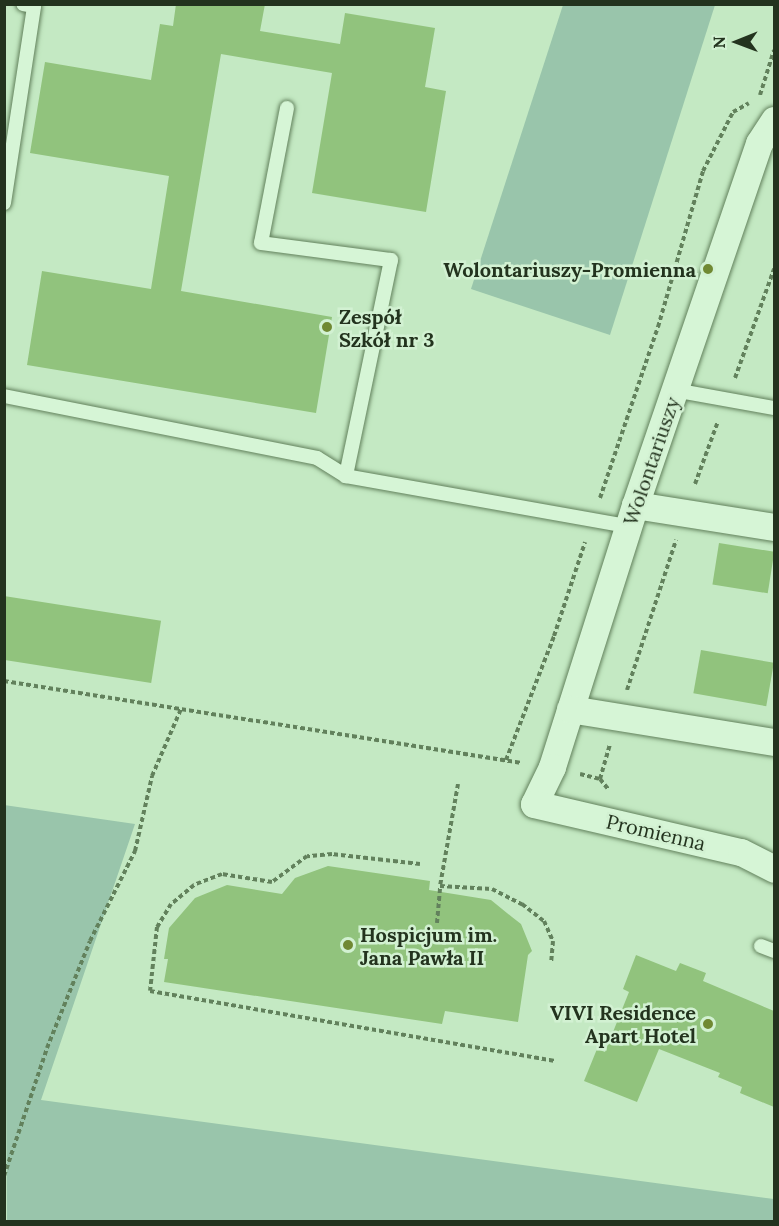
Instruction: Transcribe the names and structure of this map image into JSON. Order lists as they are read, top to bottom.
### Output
{
  "streets": {
    "street": ["Wolontariuszy", "Promienna"]
  },
  "crossings": [
    ["Wolontariuszy", "Promienna"]
  ],
  "places": [
    "Wolontariuszy-Promienna",
    "Zespół Szkół nr 3",
    "Hospicjum im. Jana Pawła II",
    "VIVI Residence Apart Hotel"
  ],
  "north": "left"
}
